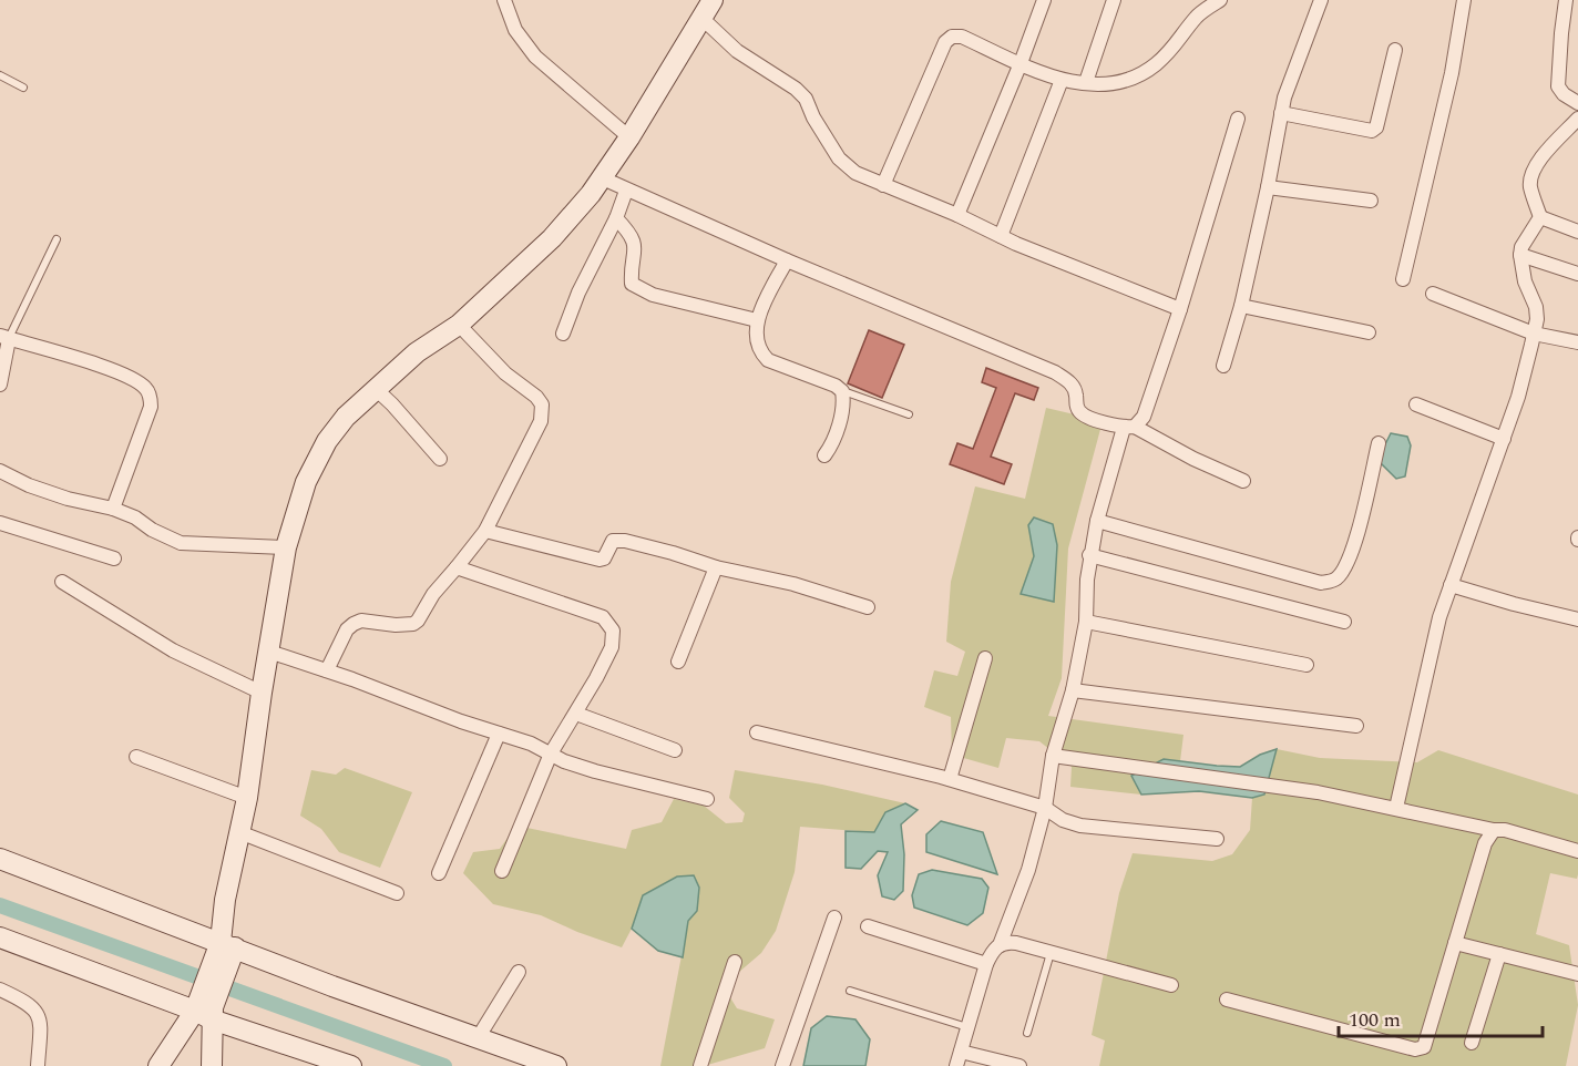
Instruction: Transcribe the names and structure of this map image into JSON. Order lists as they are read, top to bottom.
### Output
{
  "scale_bar": "100 m"
}
